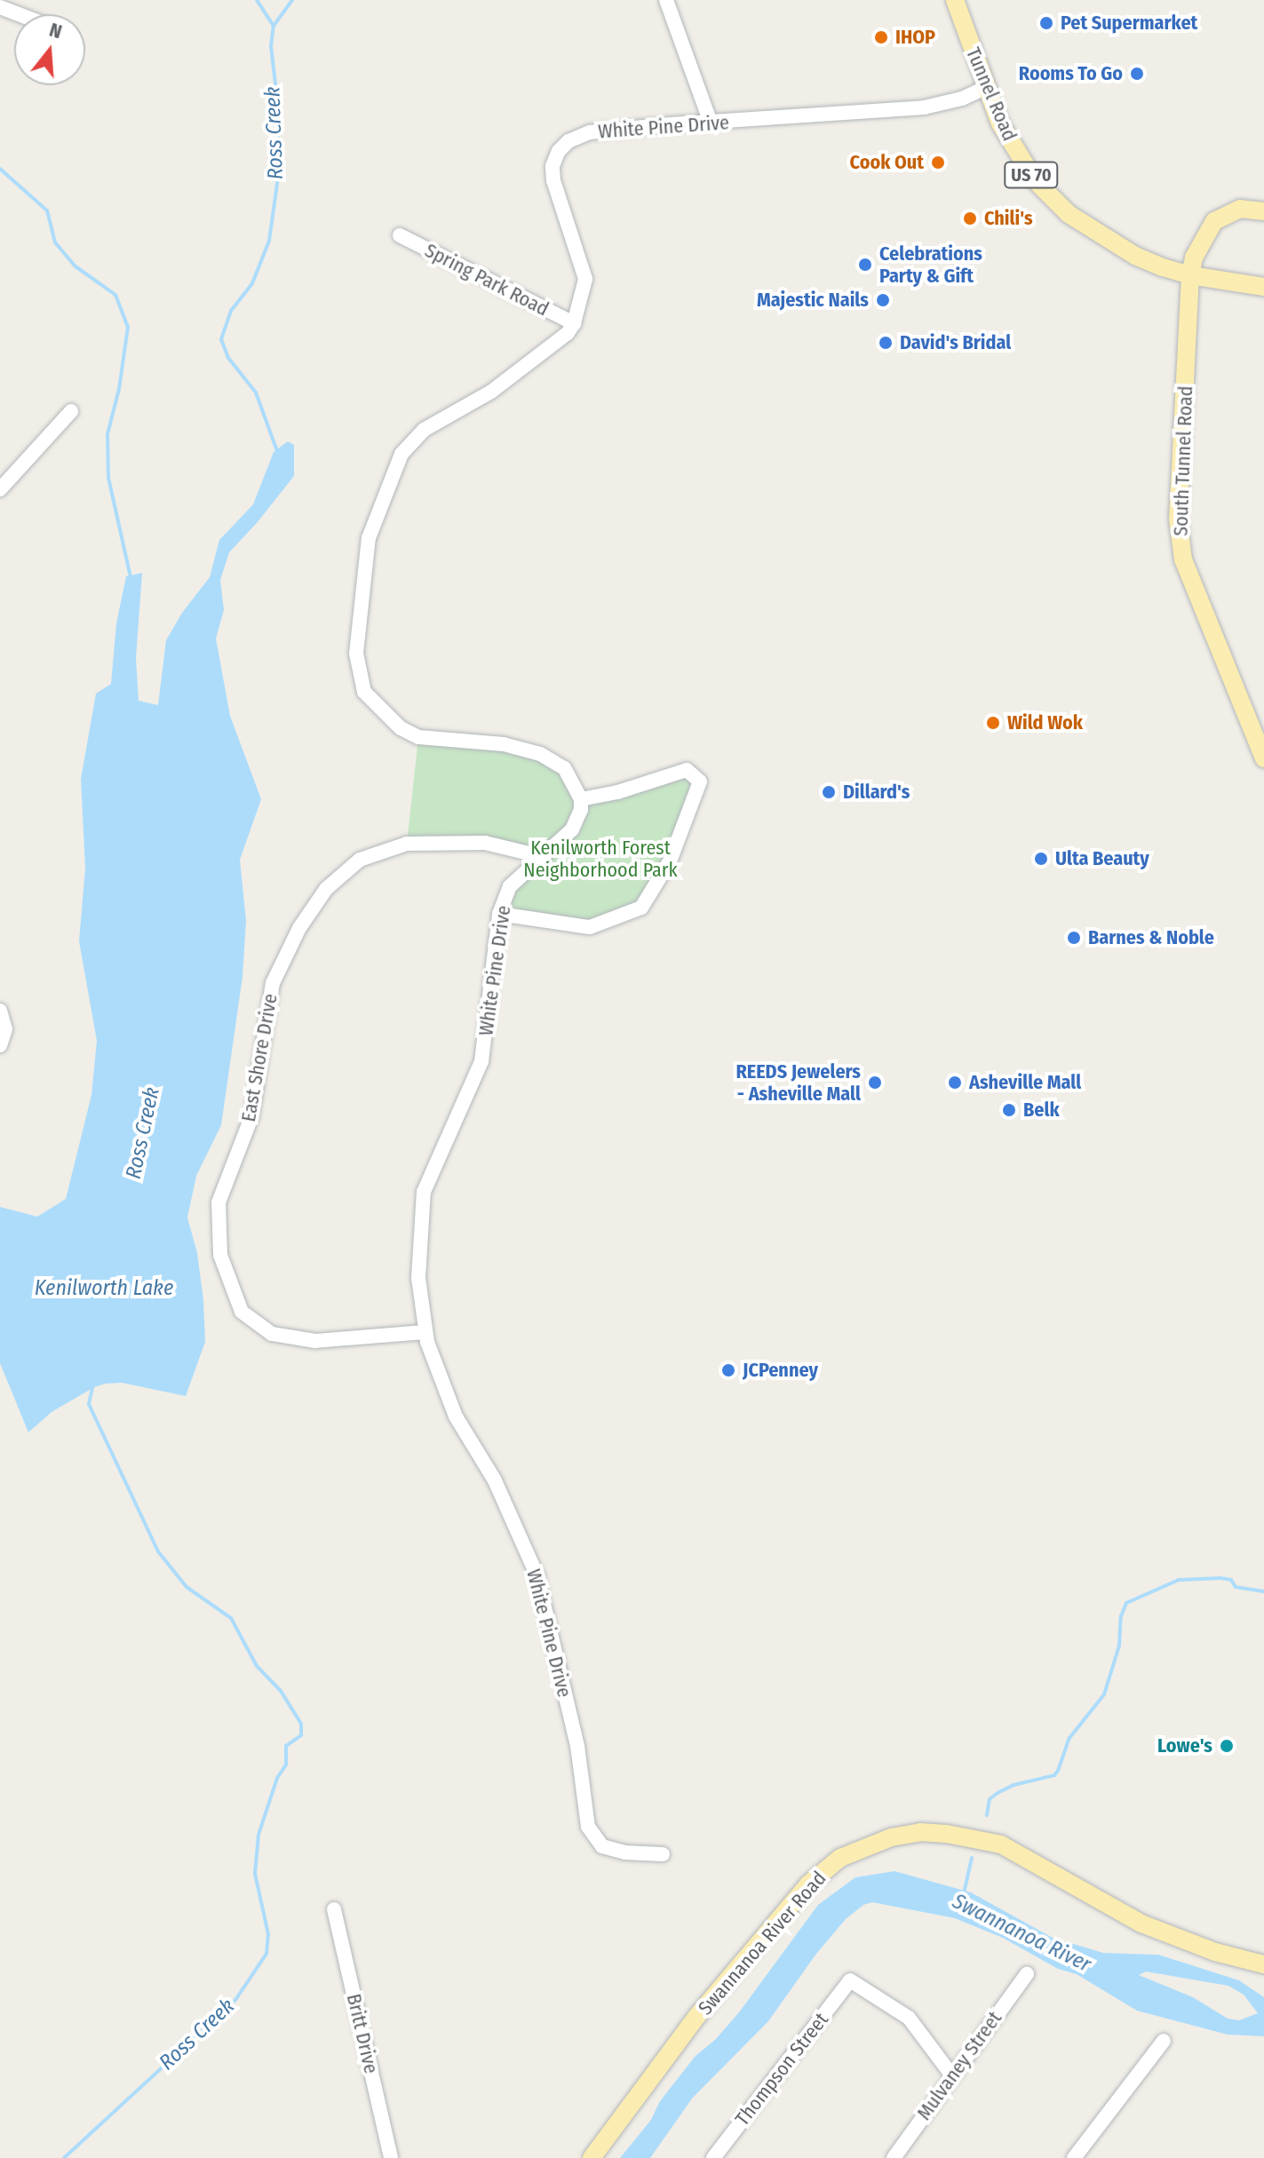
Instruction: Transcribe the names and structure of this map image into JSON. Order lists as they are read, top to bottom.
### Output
{
  "streets": {
    "main road": [
      "Tunnel Road",
      "US 70",
      "South Tunnel Road",
      "Swannanoa River Road"
    ],
    "street": [
      "White Pine Drive",
      "Spring Park Road",
      "East Shore Drive",
      "Britt Drive",
      "Mulvaney Street",
      "Thompson Street"
    ]
  },
  "crossings": [
    ["Tunnel Road", "White Pine Drive"],
    ["Tunnel Road", "South Tunnel Road"],
    ["White Pine Drive", "Spring Park Road"],
    ["White Pine Drive", "East Shore Drive"],
    ["Mulvaney Street", "Thompson Street"]
  ],
  "water": ["Ross Creek", "Kenilworth Lake", "Swannanoa River"],
  "parks": ["Kenilworth Forest Neighborhood Park"],
  "places": [
    "Pet Supermarket",
    "IHOP",
    "Rooms To Go",
    "Cook Out",
    "Chili's",
    "Celebrations Party & Gift",
    "Majestic Nails",
    "David's Bridal",
    "Wild Wok",
    "Dillard's",
    "Ulta Beauty",
    "Barnes & Noble",
    "REEDS Jewelers - Asheville Mall",
    "Asheville Mall",
    "Belk",
    "JCPenney",
    "Lowe's"
  ],
  "north": "top"
}
